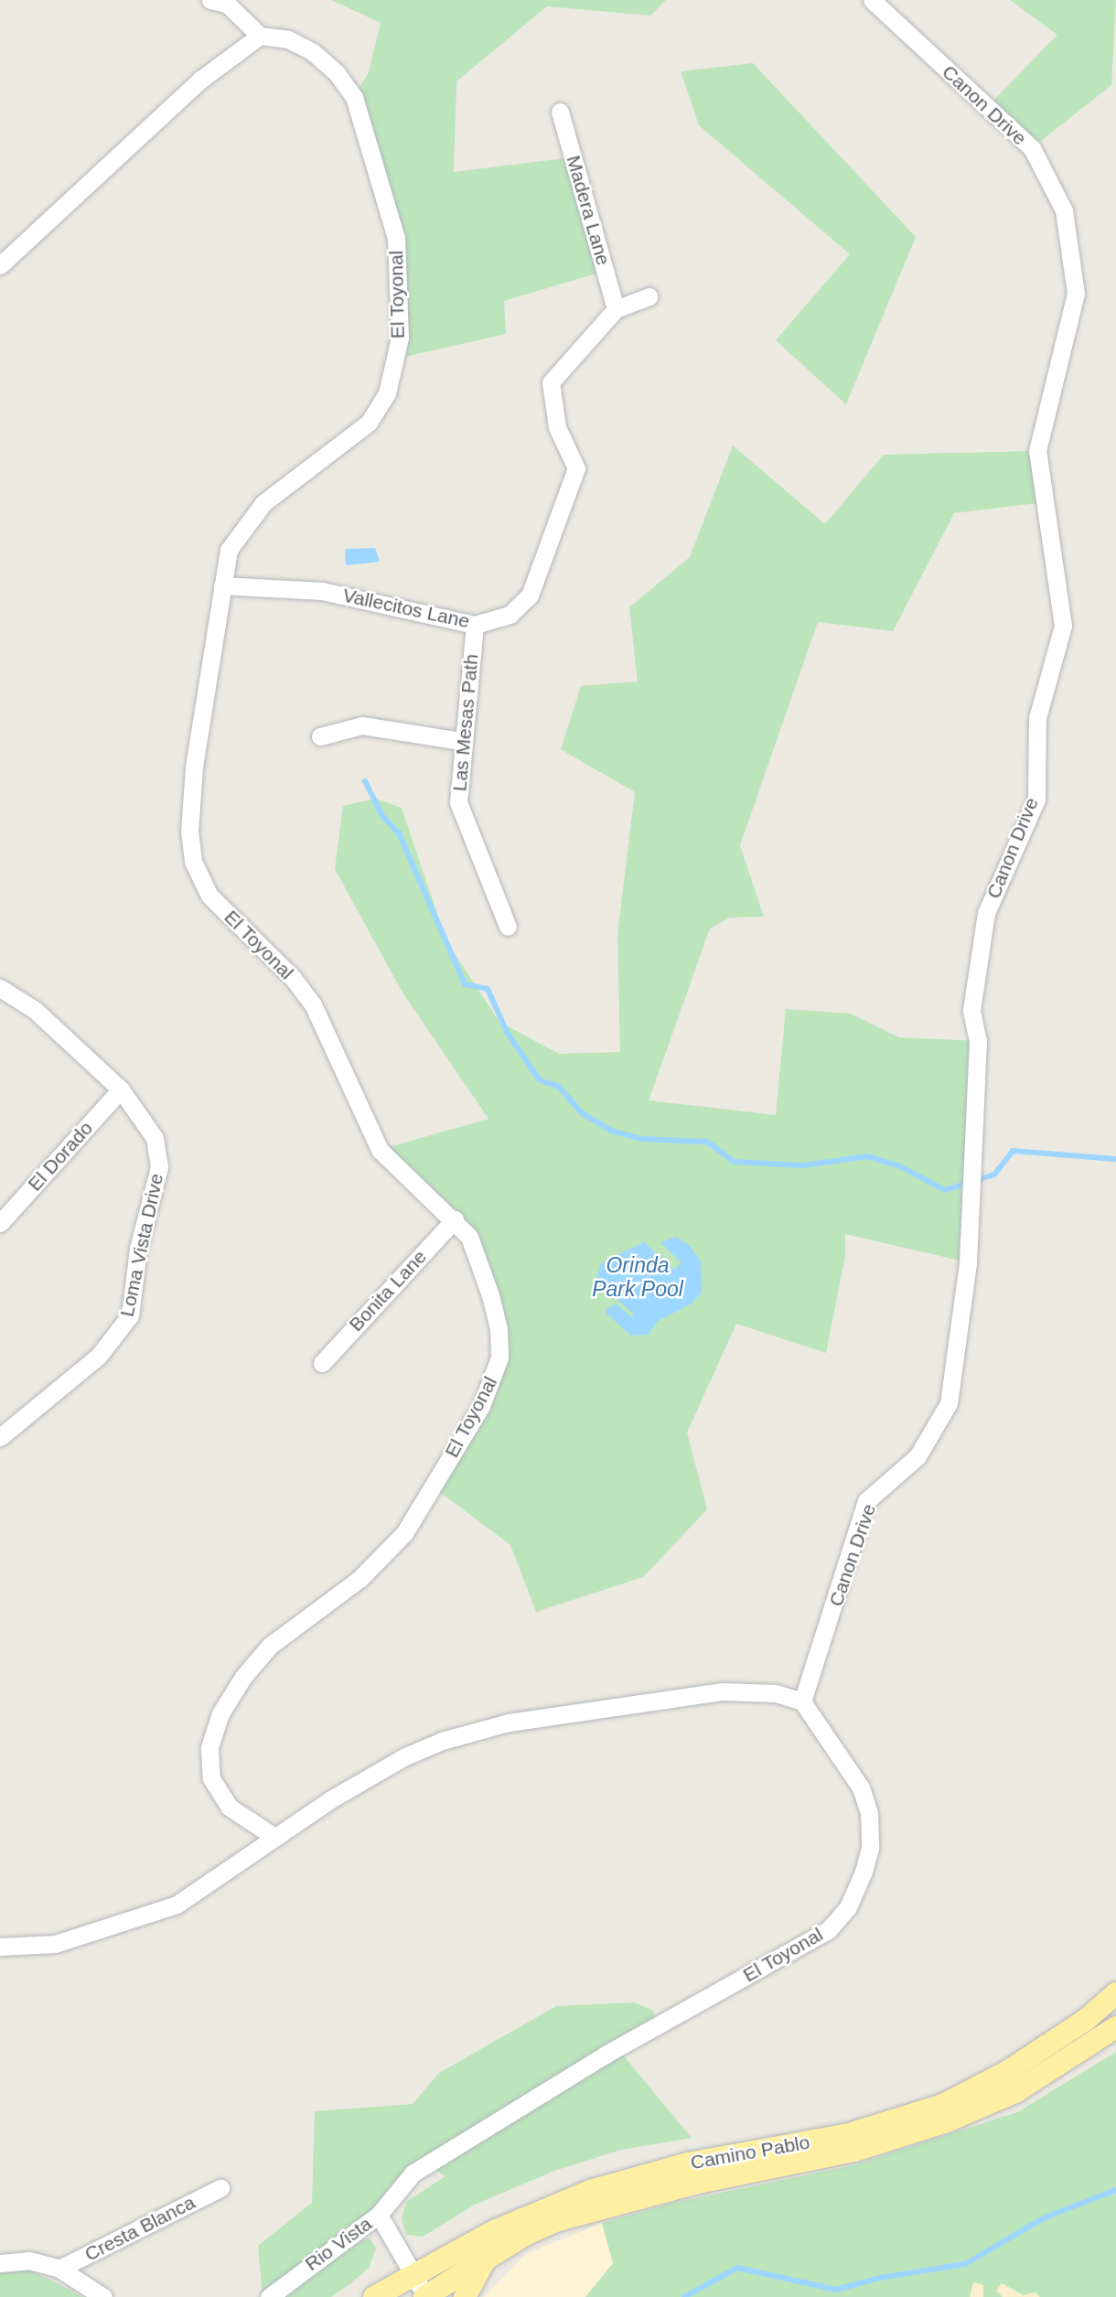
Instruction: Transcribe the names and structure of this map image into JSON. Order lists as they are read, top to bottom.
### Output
{
  "streets": {
    "main road": ["Camino Pablo"],
    "street": [
      "Canon Drive",
      "Madera Lane",
      "El Toyonal",
      "Vallecitos Lane",
      "Las Mesas Path",
      "El Dorado",
      "Loma Vista Drive",
      "Bonita Lane",
      "Cresta Blanca",
      "Rio Vista"
    ]
  },
  "crossings": [
    ["Canon Drive", "El Toyonal"],
    ["Madera Lane", "Vallecitos Lane"],
    ["El Toyonal", "Vallecitos Lane"],
    ["El Toyonal", "Bonita Lane"],
    ["El Toyonal", "Rio Vista"],
    ["Vallecitos Lane", "Las Mesas Path"],
    ["El Dorado", "Loma Vista Drive"]
  ],
  "water": ["Orinda Park Pool"]
}
